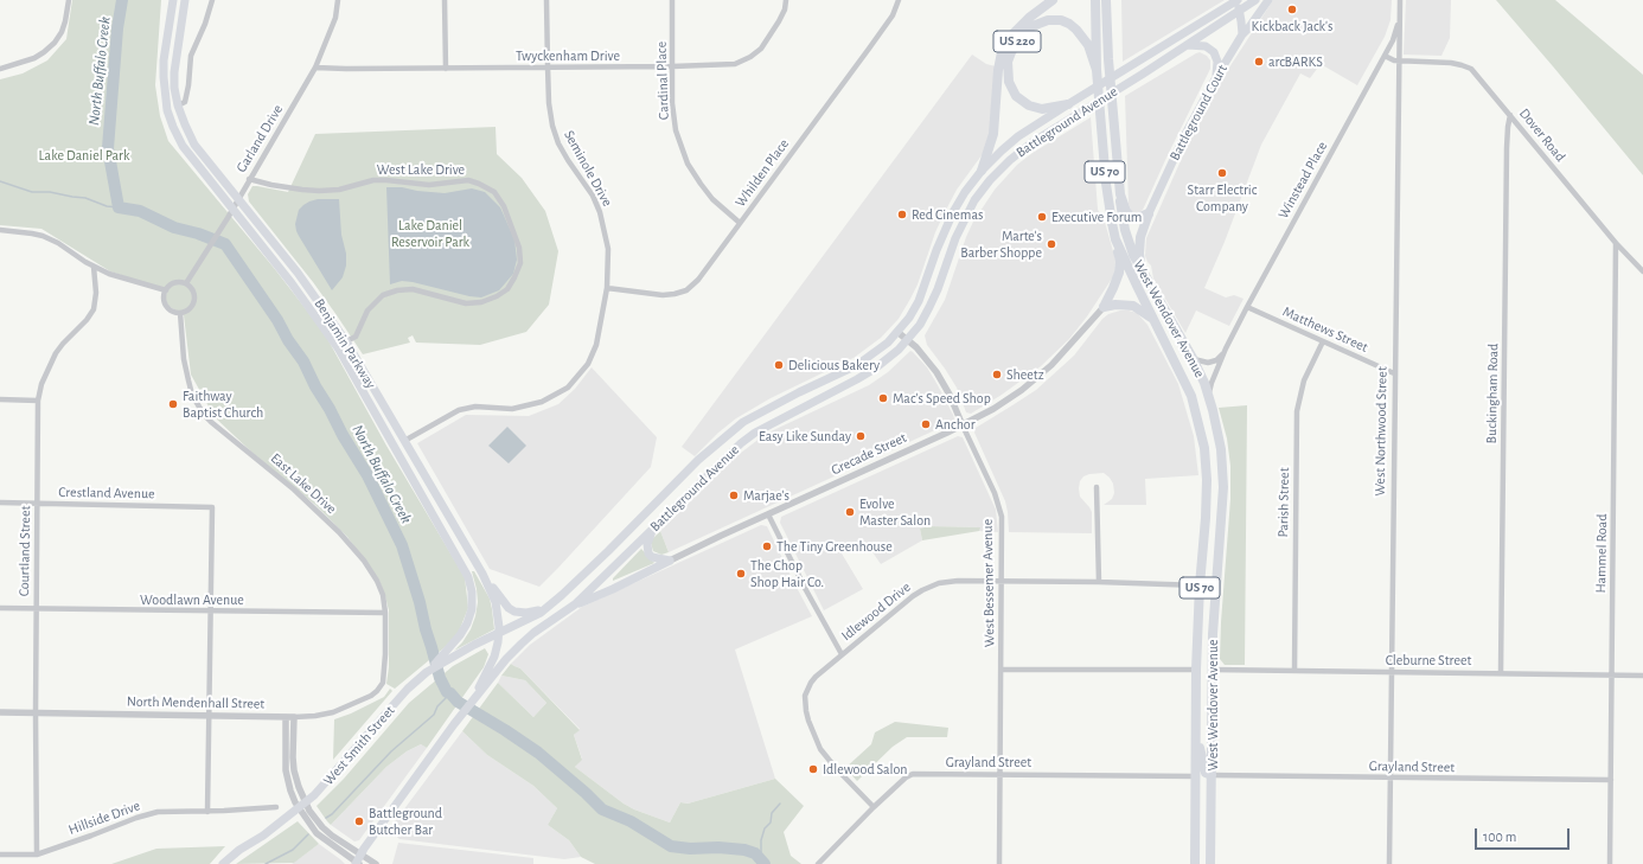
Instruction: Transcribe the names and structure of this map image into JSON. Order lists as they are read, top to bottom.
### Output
{
  "streets": {
    "highway": ["US 220", "US 70", "West Wendover Avenue"],
    "main road": [
      "Battleground Court",
      "Battleground Avenue",
      "Benjamin Parkway",
      "West Smith Street"
    ],
    "street": [
      "Twyckenham Drive",
      "Cardinal Place",
      "Dover Road",
      "Garland Drive",
      "Seminole Drive",
      "West Lake Drive",
      "Whilden Place",
      "Winstead Place",
      "Matthews Street",
      "Buckingham Road",
      "West Northwood Street",
      "Grecade Street",
      "East Lake Drive",
      "Crestland Avenue",
      "Parish Street",
      "Courtland Street",
      "Hammel Road",
      "West Bessemer Avenue",
      "Woodlawn Avenue",
      "Idlewood Drive",
      "Cleburne Street",
      "North Mendenhall Street",
      "Grayland Street",
      "Hillside Drive"
    ]
  },
  "crossings": [
    ["US 220", "Battleground Avenue"],
    ["US 220", "West Wendover Avenue"],
    ["Twyckenham Drive", "Cardinal Place"],
    ["Twyckenham Drive", "Garland Drive"],
    ["Twyckenham Drive", "Seminole Drive"],
    ["Cardinal Place", "Whilden Place"],
    ["Battleground Avenue", "Benjamin Parkway"],
    ["Battleground Avenue", "West Bessemer Avenue"],
    ["Battleground Avenue", "West Smith Street"],
    ["Dover Road", "Winstead Place"],
    ["Dover Road", "Buckingham Road"],
    ["Dover Road", "West Northwood Street"],
    ["Dover Road", "Hammel Road"],
    ["Garland Drive", "West Lake Drive"],
    ["Garland Drive", "Benjamin Parkway"],
    ["Garland Drive", "East Lake Drive"],
    ["Seminole Drive", "Whilden Place"],
    ["Seminole Drive", "Benjamin Parkway"],
    ["West Lake Drive", "Benjamin Parkway"],
    ["Winstead Place", "West Wendover Avenue"],
    ["Winstead Place", "Matthews Street"],
    ["Winstead Place", "West Northwood Street"],
    ["West Wendover Avenue", "Idlewood Drive"],
    ["West Wendover Avenue", "Cleburne Street"],
    ["West Wendover Avenue", "Grayland Street"],
    ["Matthews Street", "West Northwood Street"],
    ["Matthews Street", "Parish Street"],
    ["Benjamin Parkway", "West Smith Street"],
    ["Buckingham Road", "Cleburne Street"],
    ["West Northwood Street", "Cleburne Street"],
    ["West Northwood Street", "Grayland Street"],
    ["Grecade Street", "West Bessemer Avenue"],
    ["East Lake Drive", "Woodlawn Avenue"],
    ["East Lake Drive", "North Mendenhall Street"],
    ["Crestland Avenue", "Courtland Street"],
    ["Crestland Avenue", "Woodlawn Avenue"],
    ["Parish Street", "Cleburne Street"],
    ["Courtland Street", "Woodlawn Avenue"],
    ["Courtland Street", "North Mendenhall Street"],
    ["Courtland Street", "Hillside Drive"],
    ["Hammel Road", "Cleburne Street"],
    ["Hammel Road", "Grayland Street"],
    ["West Bessemer Avenue", "Idlewood Drive"],
    ["West Bessemer Avenue", "Grayland Street"],
    ["Idlewood Drive", "Grayland Street"]
  ],
  "water": ["North Buffalo Creek"],
  "parks": ["Lake Daniel Park", "Lake Daniel Reservoir Park"],
  "places": [
    "Kickback Jack's",
    "arcBARKS",
    "Starr Electric Company",
    "Red Cinemas",
    "Executive Forum",
    "Marte's Barber Shoppe",
    "Delicious Bakery",
    "Sheetz",
    "Mac's Speed Shop",
    "Faithway Baptist Church",
    "Anchor",
    "Easy Like Sunday",
    "Marjae's",
    "Evolve Master Salon",
    "The Tiny Greenhouse",
    "The Chop Shop Hair Co.",
    "Idlewood Salon",
    "Battleground Butcher Bar"
  ],
  "scale_bar": "100 m"
}
